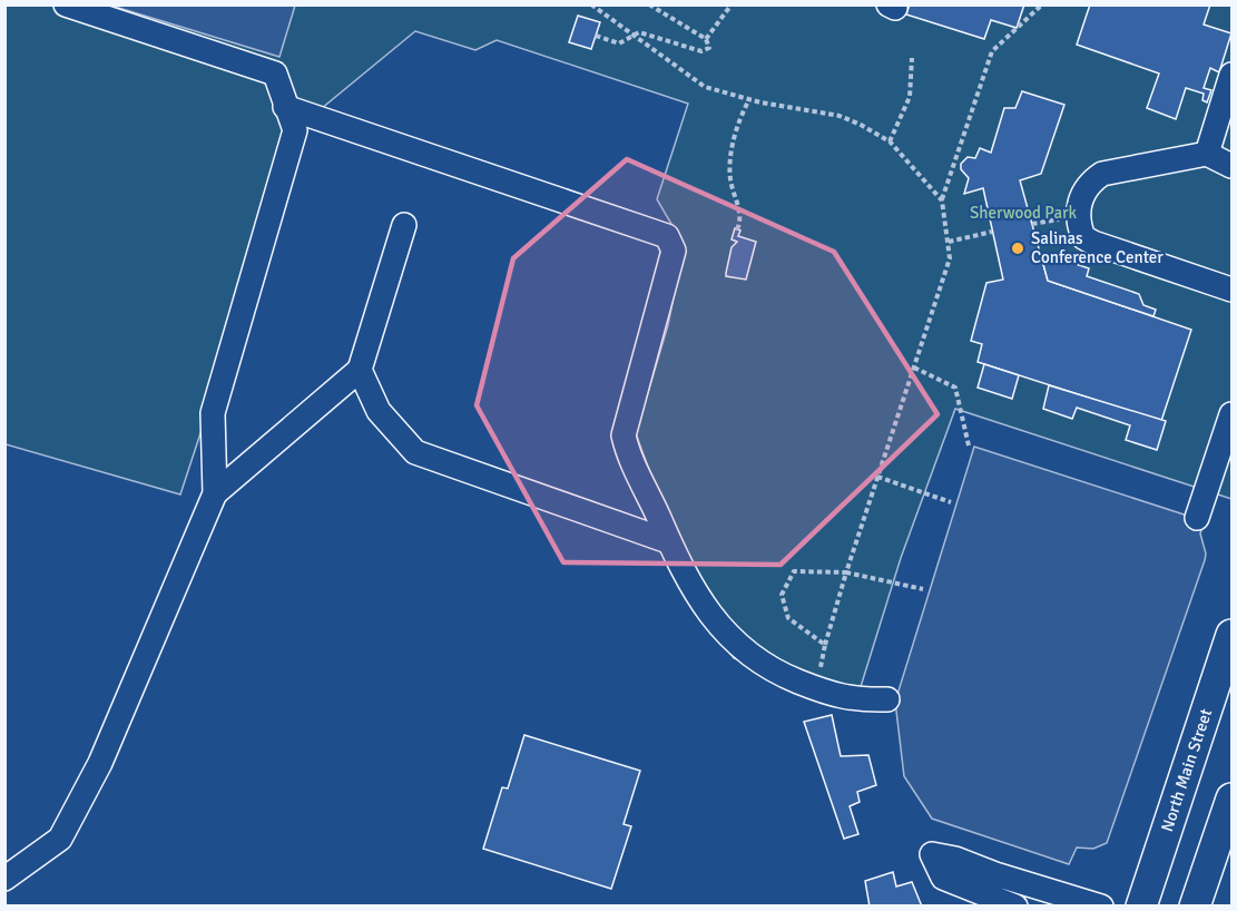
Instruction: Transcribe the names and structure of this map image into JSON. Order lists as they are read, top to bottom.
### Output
{
  "streets": {
    "main road": ["North Main Street"]
  },
  "parks": ["Sherwood Park"],
  "places": ["Salinas Conference Center"]
}
